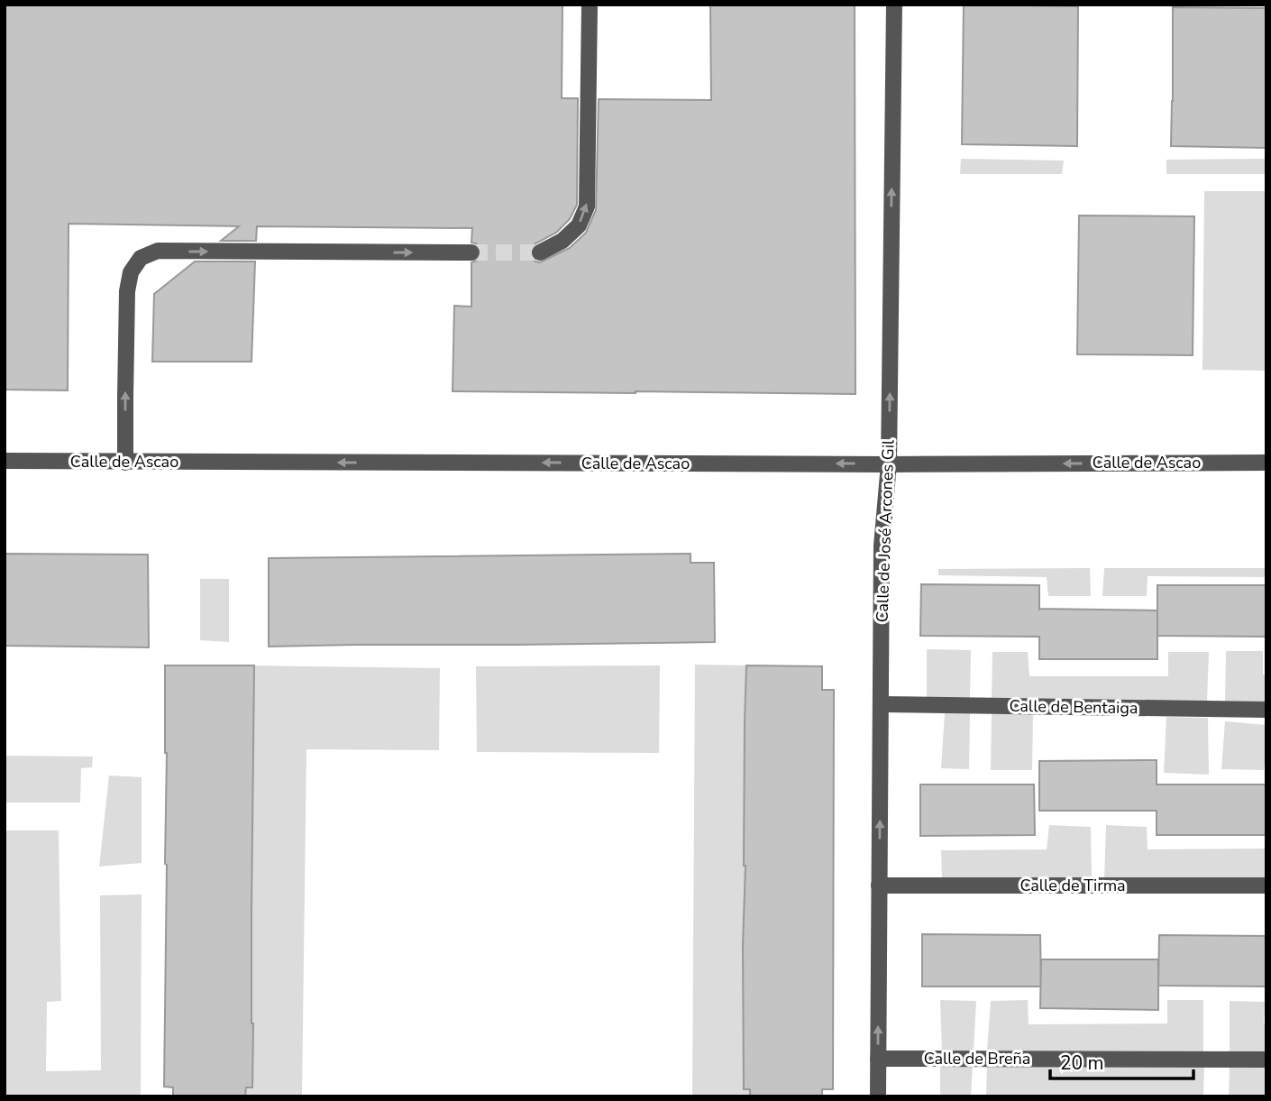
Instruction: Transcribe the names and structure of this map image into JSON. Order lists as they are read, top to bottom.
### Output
{
  "streets": {
    "street": [
      "Calle de Ascao",
      "Calle de José Arcones Gil",
      "Calle de Bentaiga",
      "Calle de Tirma",
      "Calle de Breña"
    ]
  },
  "crossings": [
    ["Calle de Ascao", "Calle de José Arcones Gil"],
    ["Calle de José Arcones Gil", "Calle de Bentaiga"],
    ["Calle de José Arcones Gil", "Calle de Tirma"],
    ["Calle de José Arcones Gil", "Calle de Breña"]
  ],
  "one_way": ["Calle de Ascao", "Calle de José Arcones Gil"],
  "scale_bar": "20 m"
}
